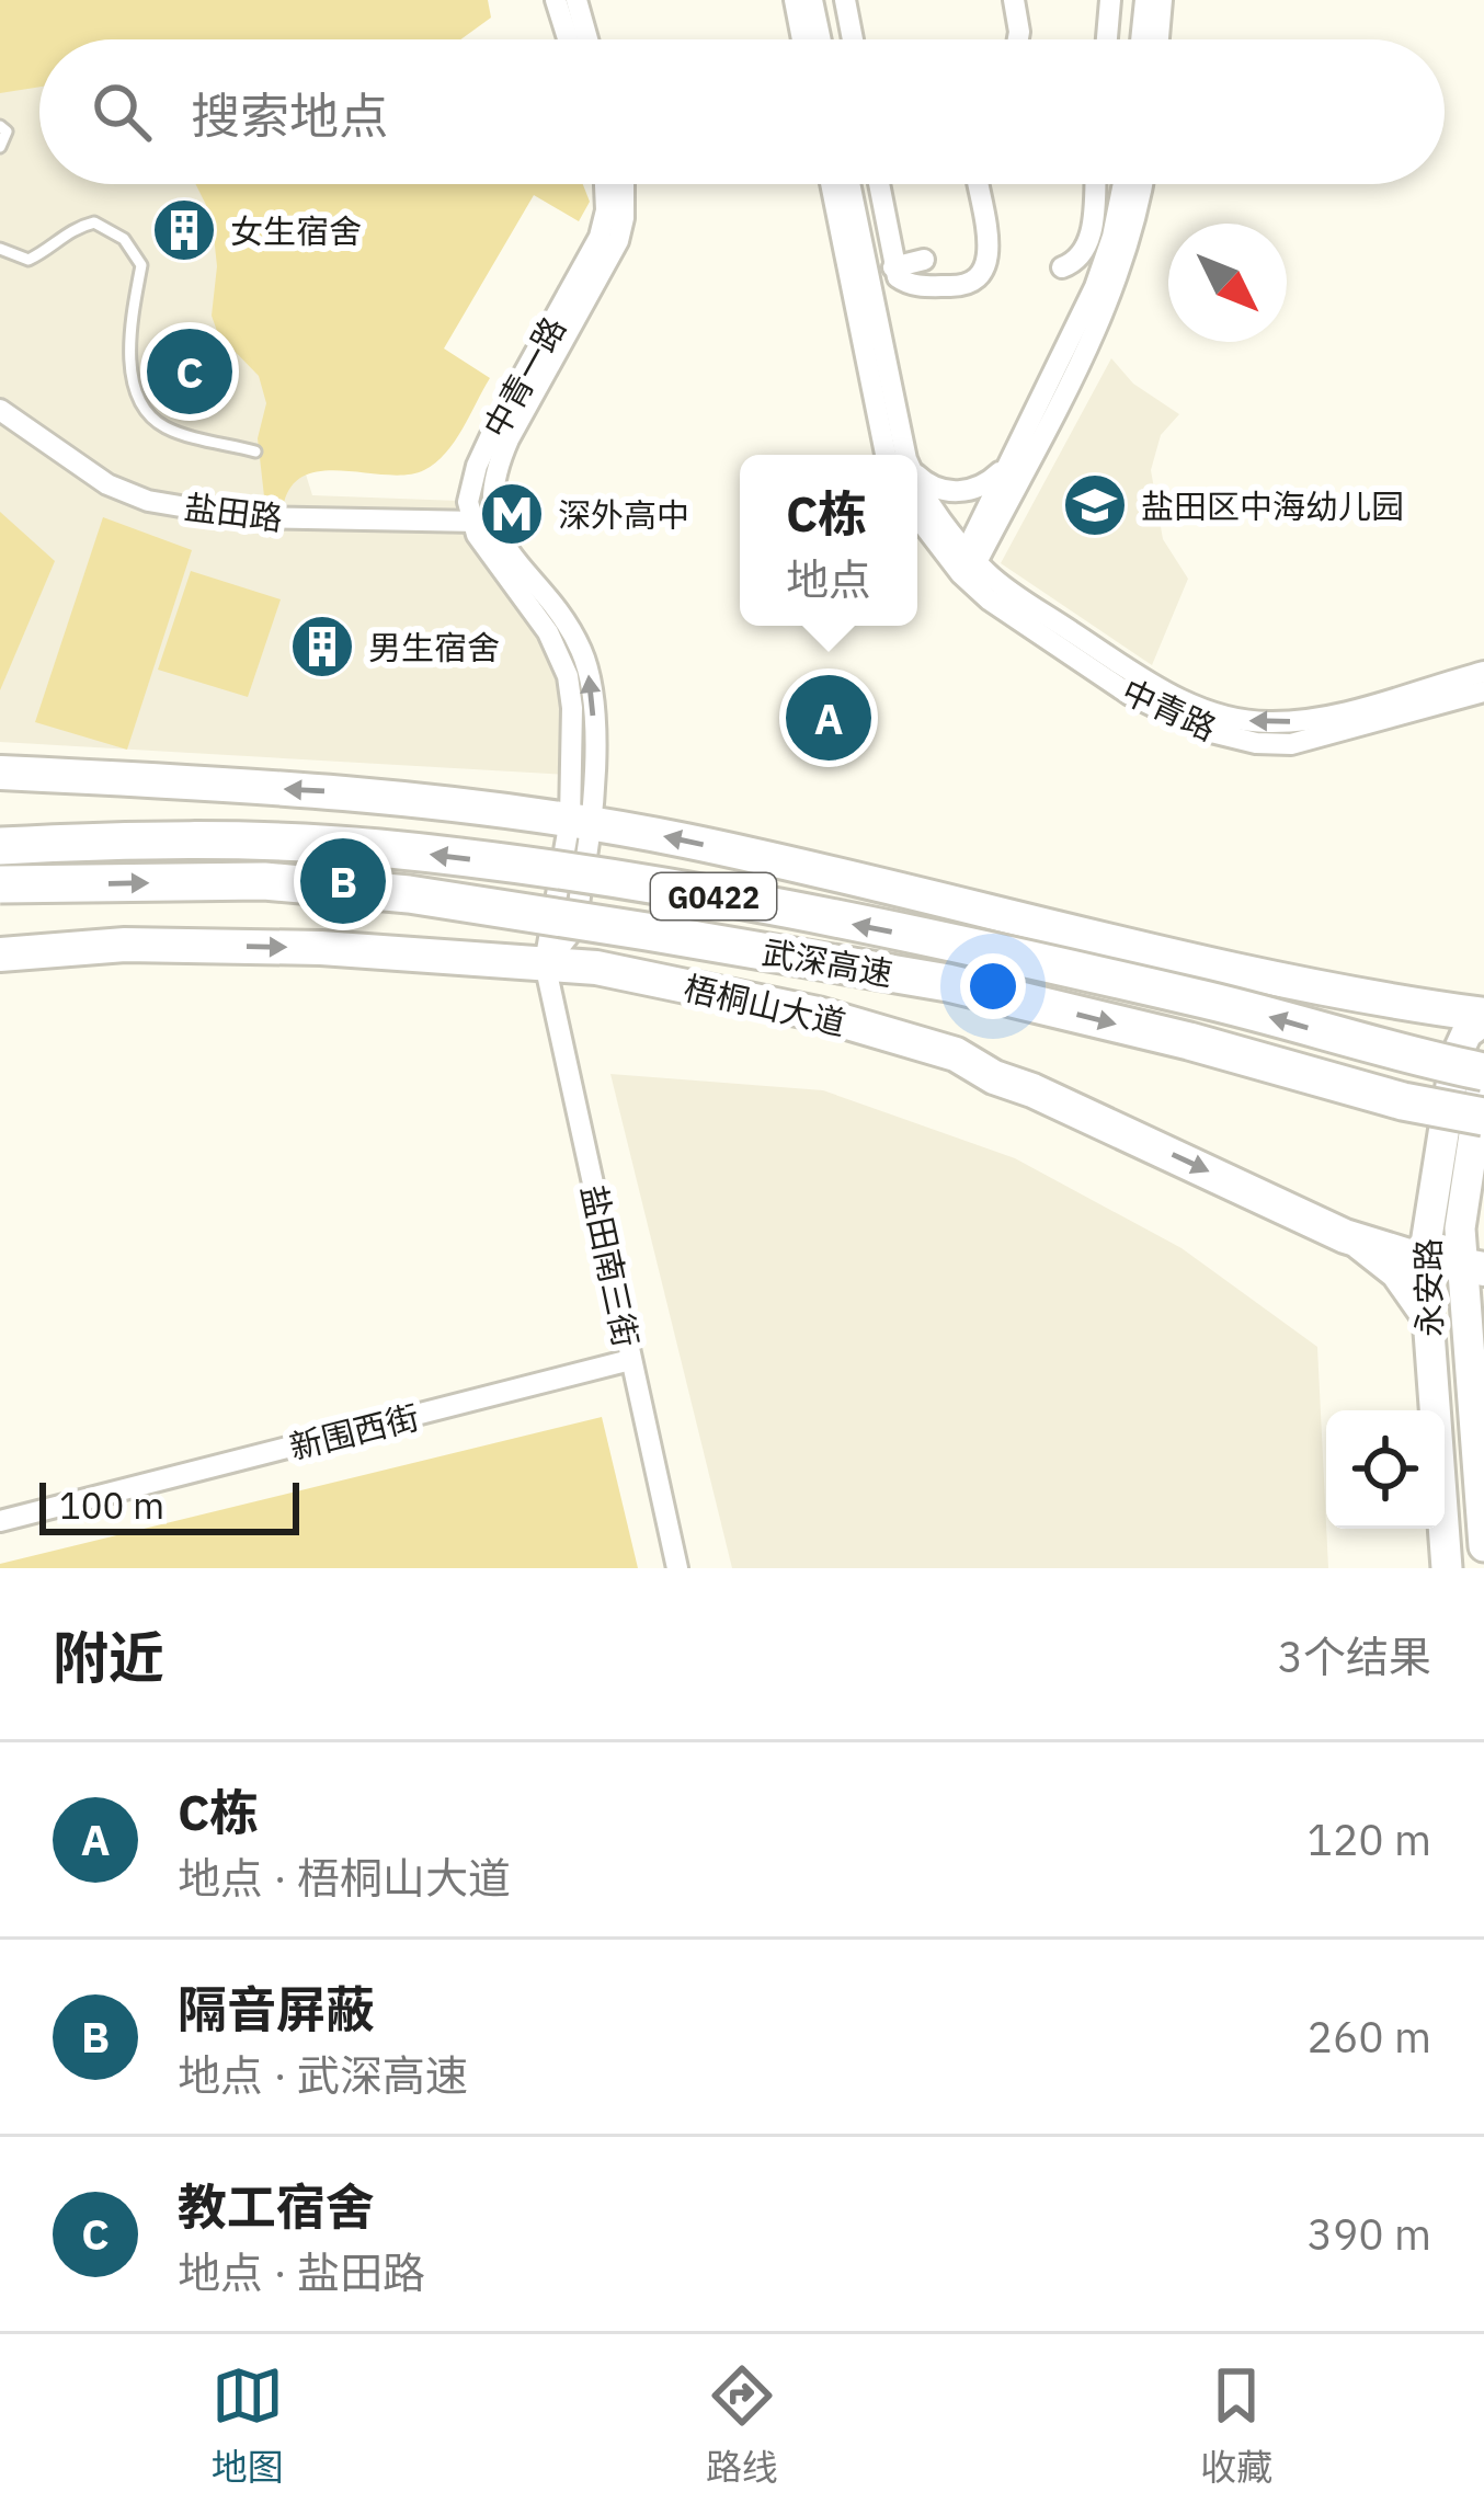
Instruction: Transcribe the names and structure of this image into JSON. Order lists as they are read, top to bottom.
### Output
{
  "streets": {
    "highway": ["G0422", "武深高速"],
    "main road": ["梧桐山大道", "永安路"],
    "street": [
      "中青一路",
      "盐田路",
      "中青路",
      "盐田南三街",
      "新围西街"
    ]
  },
  "crossings": [
    ["中青一路", "盐田路"],
    ["武深高速", "永安路"],
    ["梧桐山大道", "盐田南三街"],
    ["梧桐山大道", "永安路"],
    ["盐田南三街", "新围西街"]
  ],
  "places": {
    "building": ["女生宿舍", "男生宿舍"],
    "school or university": ["盐田区中海幼儿园"],
    "metro station": ["深外高中"]
  },
  "scale_bar": "100 m",
  "north": "bottom right",
  "page": {
    "search": "搜索地点",
    "pins": ["C", "A", "B"],
    "popup": ["C栋", "地点"],
    "scale": "100 m",
    "heading": ["附近", "3个结果"],
    "list": [
      {
        "mark": "A",
        "name": "C栋",
        "note": "地点 · 梧桐山大道",
        "value": "120 m"
      },
      {
        "mark": "B",
        "name": "隔音屏蔽",
        "note": "地点 · 武深高速",
        "value": "260 m"
      },
      {
        "mark": "C",
        "name": "教工宿舍",
        "note": "地点 · 盐田路",
        "value": "390 m"
      }
    ],
    "nav": ["地图", "路线", "收藏"]
  }
}
